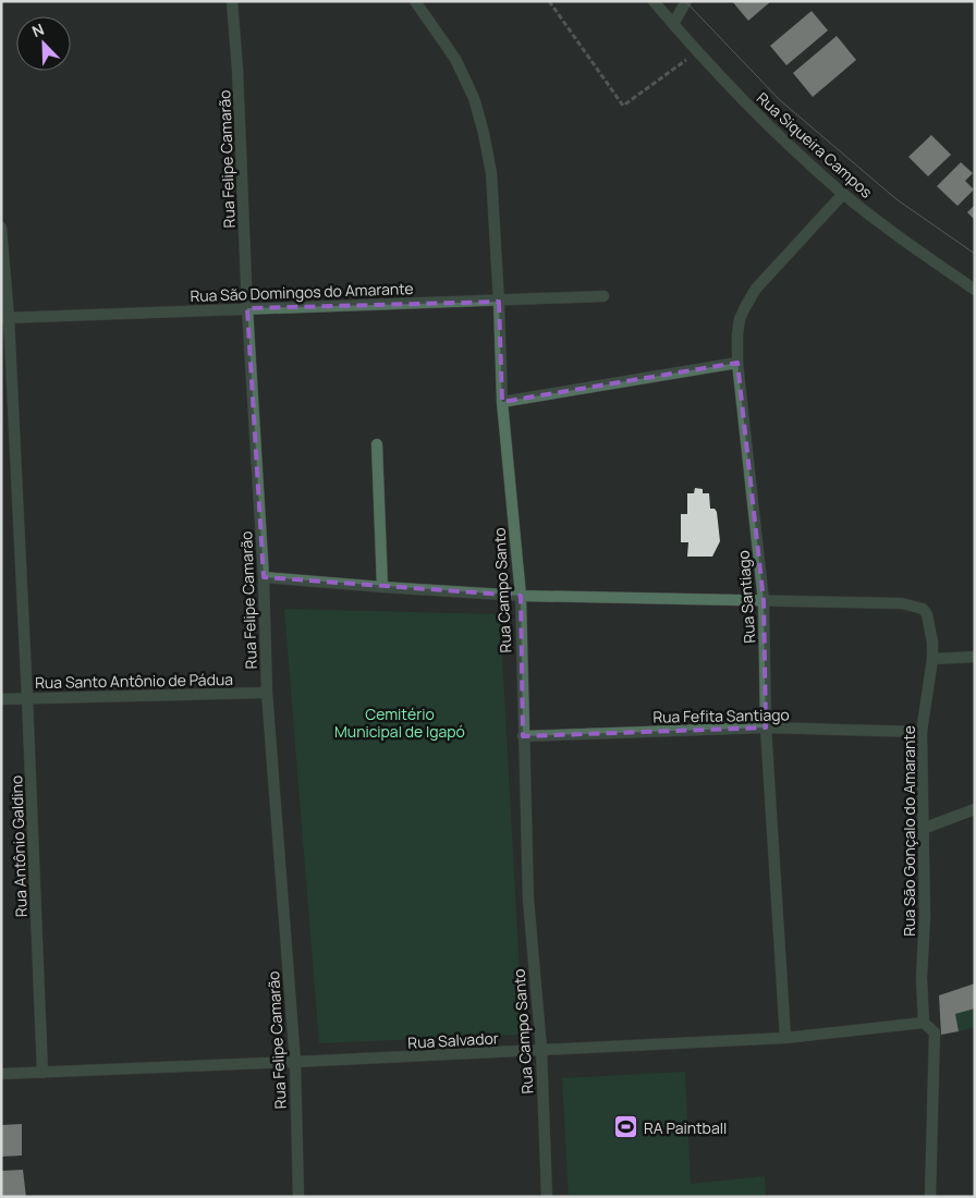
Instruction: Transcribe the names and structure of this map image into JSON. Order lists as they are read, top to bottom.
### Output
{
  "streets": {
    "street": [
      "Rua Siqueira Campos",
      "Rua Felipe Camarão",
      "Rua São Domingos do Amarante",
      "Rua Campo Santo",
      "Rua Santiago",
      "Rua Santo Antônio de Pádua",
      "Rua Fefita Santiago",
      "Rua São Gonçalo do Amarante",
      "Rua Antônio Galdino",
      "Rua Salvador"
    ]
  },
  "crossings": [
    ["Rua Siqueira Campos", "Rua Santiago"],
    ["Rua Felipe Camarão", "Rua São Domingos do Amarante"],
    ["Rua Felipe Camarão", "Rua Santo Antônio de Pádua"],
    ["Rua Felipe Camarão", "Rua Salvador"],
    ["Rua São Domingos do Amarante", "Rua Campo Santo"],
    ["Rua São Domingos do Amarante", "Rua Antônio Galdino"],
    ["Rua Campo Santo", "Rua Fefita Santiago"],
    ["Rua Campo Santo", "Rua Salvador"],
    ["Rua Santiago", "Rua Fefita Santiago"],
    ["Rua Santiago", "Rua São Gonçalo do Amarante"],
    ["Rua Santiago", "Rua Salvador"],
    ["Rua Santo Antônio de Pádua", "Rua Antônio Galdino"],
    ["Rua Fefita Santiago", "Rua São Gonçalo do Amarante"],
    ["Rua São Gonçalo do Amarante", "Rua Salvador"],
    ["Rua Antônio Galdino", "Rua Salvador"]
  ],
  "parks": ["Cemitério Municipal de Igapó"],
  "places": {
    "sports": ["RA Paintball"]
  },
  "north": "top left"
}
